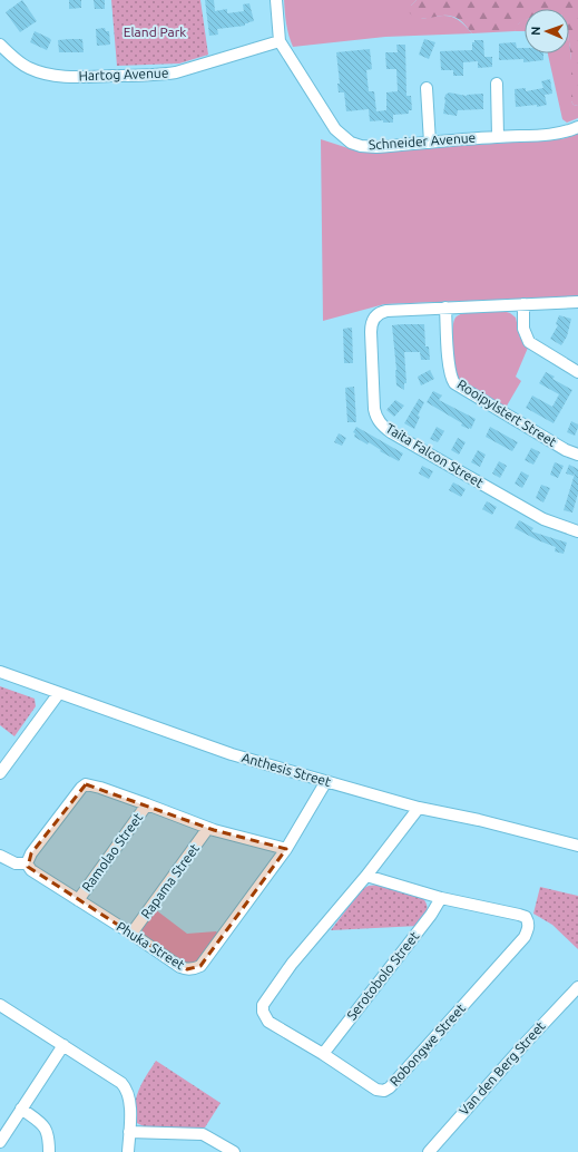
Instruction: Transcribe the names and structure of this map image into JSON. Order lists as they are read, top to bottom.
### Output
{
  "streets": {
    "street": [
      "Hartog Avenue",
      "Schneider Avenue",
      "Rooipylstert Street",
      "Taita Falcon Street",
      "Anthesis Street",
      "Ramolao Street",
      "Rapama Street",
      "Phuka Street",
      "Serotobolo Street",
      "Robongwe Street",
      "Van den Berg Street"
    ]
  },
  "crossings": [
    ["Hartog Avenue", "Schneider Avenue"],
    ["Rooipylstert Street", "Taita Falcon Street"],
    ["Anthesis Street", "Phuka Street"],
    ["Anthesis Street", "Robongwe Street"],
    ["Ramolao Street", "Phuka Street"],
    ["Rapama Street", "Phuka Street"],
    ["Serotobolo Street", "Robongwe Street"]
  ],
  "parks": ["Eland Park"],
  "north": "left"
}
